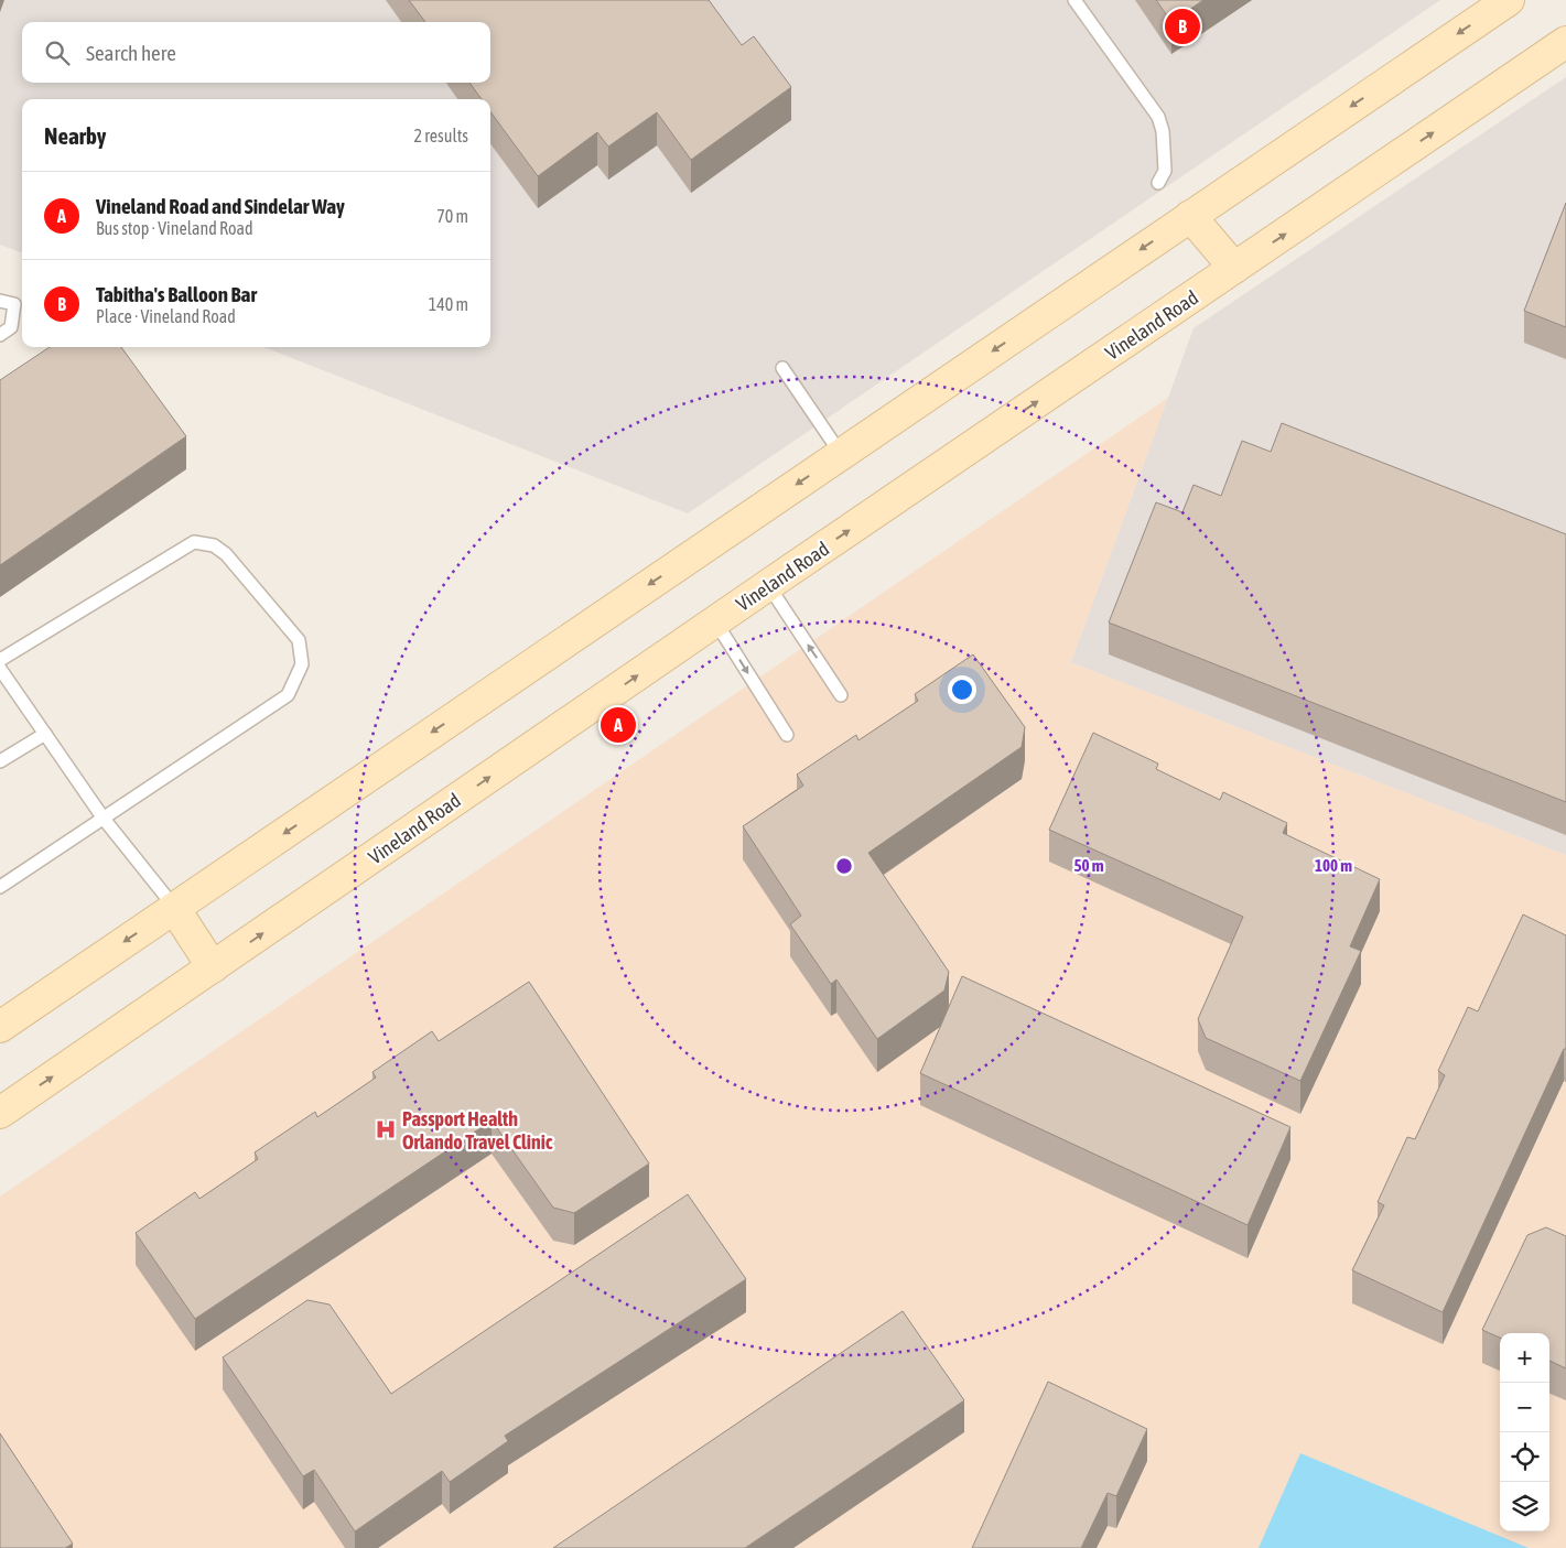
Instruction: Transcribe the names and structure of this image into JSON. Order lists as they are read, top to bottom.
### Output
{
  "streets": {
    "street": ["Vineland Road"]
  },
  "places": {
    "hospital": ["Passport Health Orlando Travel Clinic"]
  },
  "page": {
    "pins": ["B", "A"],
    "search": "Search here",
    "heading": ["Nearby", "2 results"],
    "list": [
      {
        "mark": "A",
        "name": "Vineland Road and Sindelar Way",
        "note": "Bus stop · Vineland Road",
        "value": "70 m"
      },
      {
        "mark": "B",
        "name": "Tabitha's Balloon Bar",
        "note": "Place · Vineland Road",
        "value": "140 m"
      }
    ],
    "map_buttons": ["+", "−"]
  },
  "rings": ["50 m", "100 m"]
}
